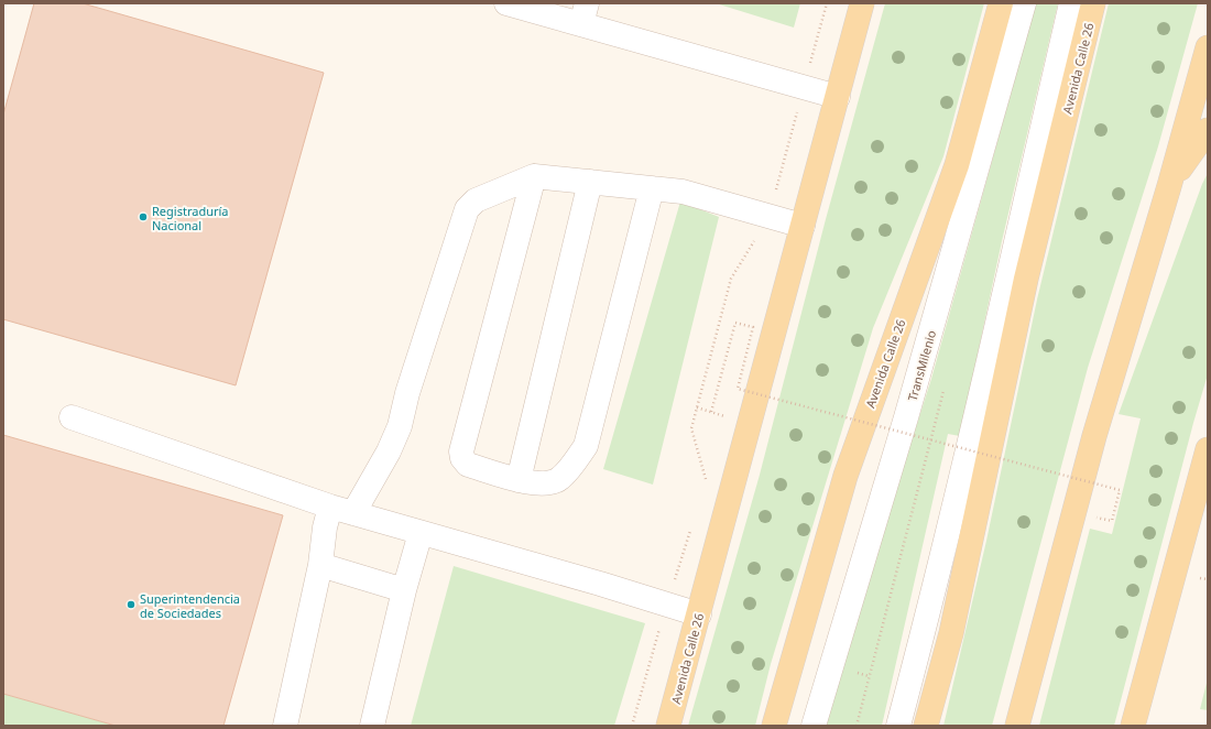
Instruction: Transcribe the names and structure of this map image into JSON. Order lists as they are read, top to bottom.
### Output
{
  "streets": {
    "main road": ["Avenida Calle 26"],
    "lane": ["TransMilenio"]
  },
  "places": ["Registraduría Nacional", "Superintendencia de Sociedades"]
}
